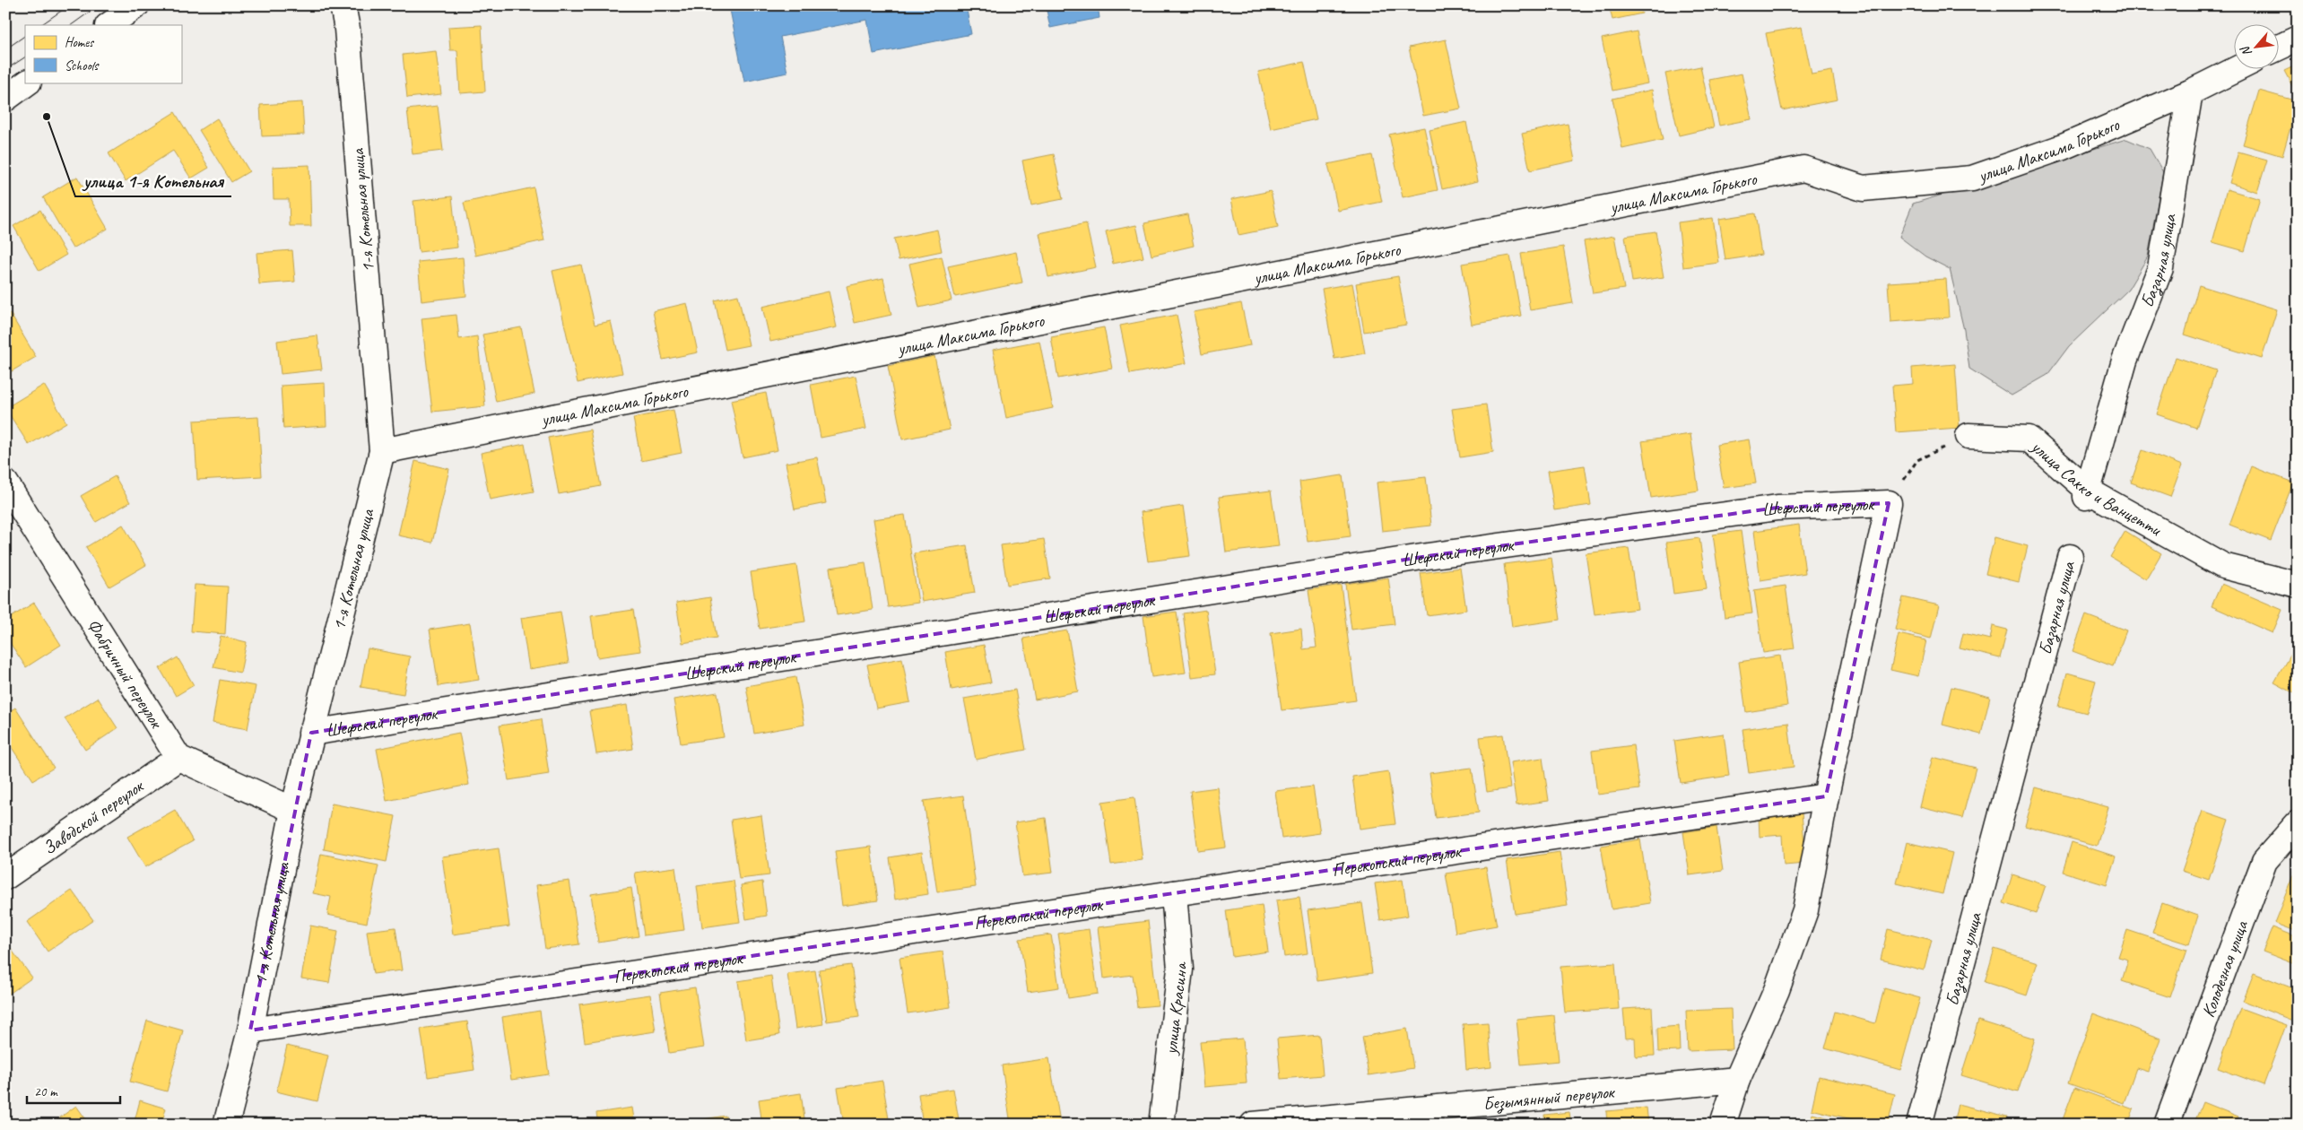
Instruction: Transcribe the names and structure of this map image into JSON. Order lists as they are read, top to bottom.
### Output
{
  "streets": {
    "street": [
      "улица Максима Горького",
      "1-я Котельная улица",
      "Базарная улица",
      "улица Сакко и Ванцетти",
      "Шефский переулок",
      "Фабричный переулок",
      "Заводской переулок",
      "Перекопский переулок",
      "Колодезная улица",
      "улица Красина",
      "Безымянный переулок"
    ]
  },
  "crossings": [
    ["улица Максима Горького", "1-я Котельная улица"],
    ["улица Максима Горького", "Базарная улица"],
    ["1-я Котельная улица", "Шефский переулок"],
    ["1-я Котельная улица", "Перекопский переулок"],
    ["Базарная улица", "улица Сакко и Ванцетти"],
    ["Фабричный переулок", "Заводской переулок"],
    ["Перекопский переулок", "улица Красина"]
  ],
  "places": ["улица 1-я Котельная"],
  "legend": ["Homes", "Schools"],
  "scale_bar": "20 m",
  "north": "bottom left"
}
